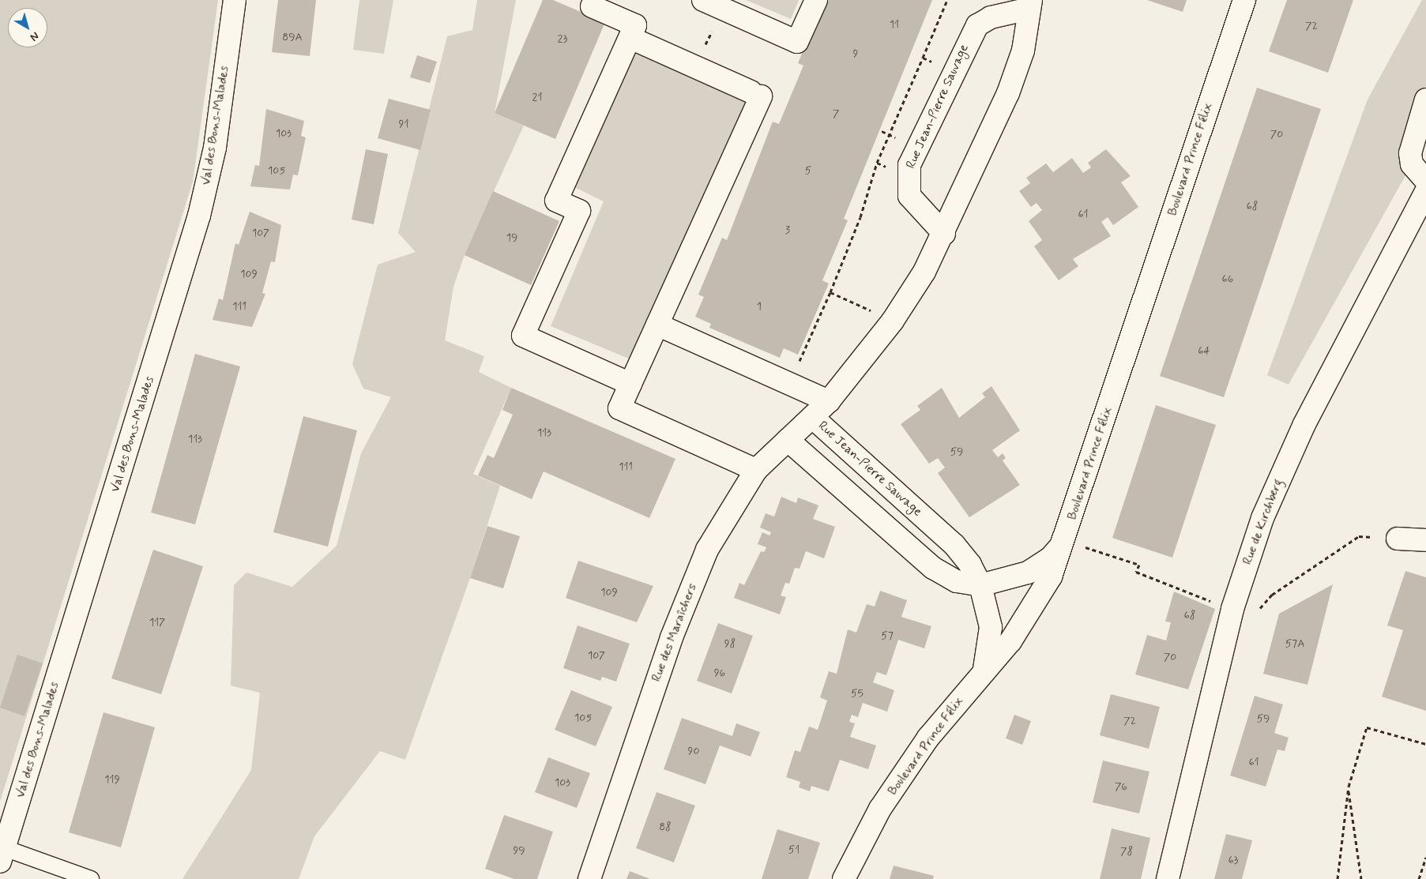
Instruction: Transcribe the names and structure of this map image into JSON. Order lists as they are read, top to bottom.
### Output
{
  "streets": {
    "street": [
      "Rue Jean-Pierre Sauvage",
      "Val des Bons-Malades",
      "Boulevard Prince Félix",
      "Rue de Kirchberg",
      "Rue des Maraîchers"
    ]
  },
  "crossings": [
    ["Rue Jean-Pierre Sauvage", "Boulevard Prince Félix"],
    ["Rue Jean-Pierre Sauvage", "Rue des Maraîchers"]
  ],
  "house_numbers": [
    "11",
    "72",
    "89A",
    "23",
    "9",
    "21",
    "7",
    "91",
    "103",
    "70",
    "105",
    "5",
    "68",
    "61",
    "3",
    "107",
    "19",
    "109",
    "66",
    "111",
    "1",
    "64",
    "113",
    "113",
    "59",
    "111",
    "109",
    "68",
    "117",
    "57",
    "98",
    "57A",
    "107",
    "70",
    "96",
    "55",
    "105",
    "59",
    "72",
    "90",
    "61",
    "119",
    "103",
    "76",
    "88",
    "51",
    "99",
    "78",
    "63"
  ],
  "north": "bottom right"
}
